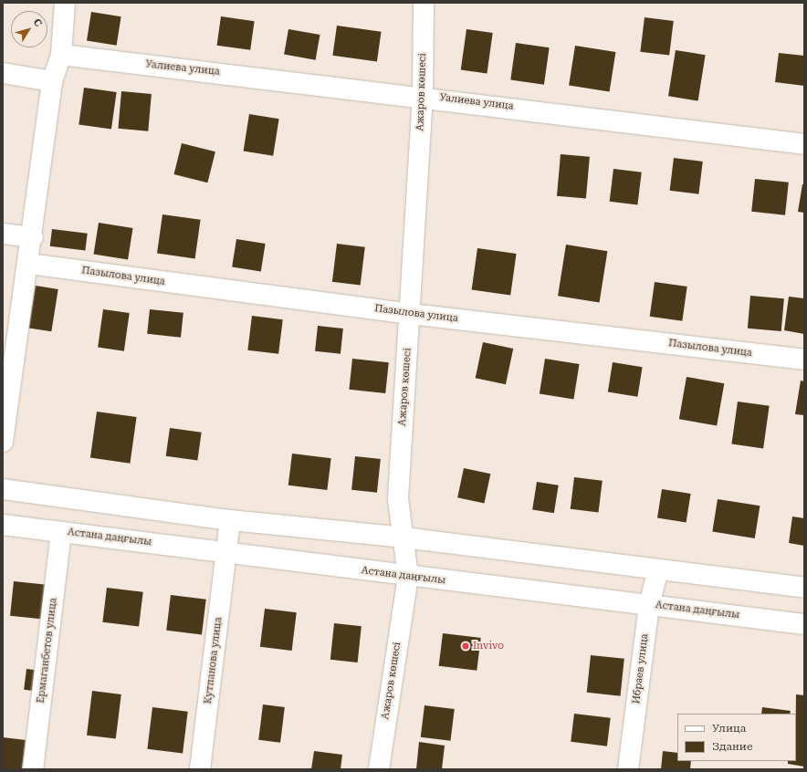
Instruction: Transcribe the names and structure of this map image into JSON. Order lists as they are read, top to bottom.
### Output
{
  "streets": {
    "street": [
      "Уалиева улица",
      "Ажаров көшесі",
      "Пазылова улица",
      "Астана даңғылы",
      "Ермаганбетов улица",
      "Кутпанова улица",
      "Ибраев улица"
    ]
  },
  "crossings": [
    ["Уалиева улица", "Ажаров көшесі"],
    ["Ажаров көшесі", "Пазылова улица"],
    ["Ажаров көшесі", "Астана даңғылы"],
    ["Астана даңғылы", "Ермаганбетов улица"],
    ["Астана даңғылы", "Кутпанова улица"],
    ["Астана даңғылы", "Ибраев улица"]
  ],
  "places": ["Invivo"],
  "legend": ["Улица", "Здание"],
  "north": "top right"
}
